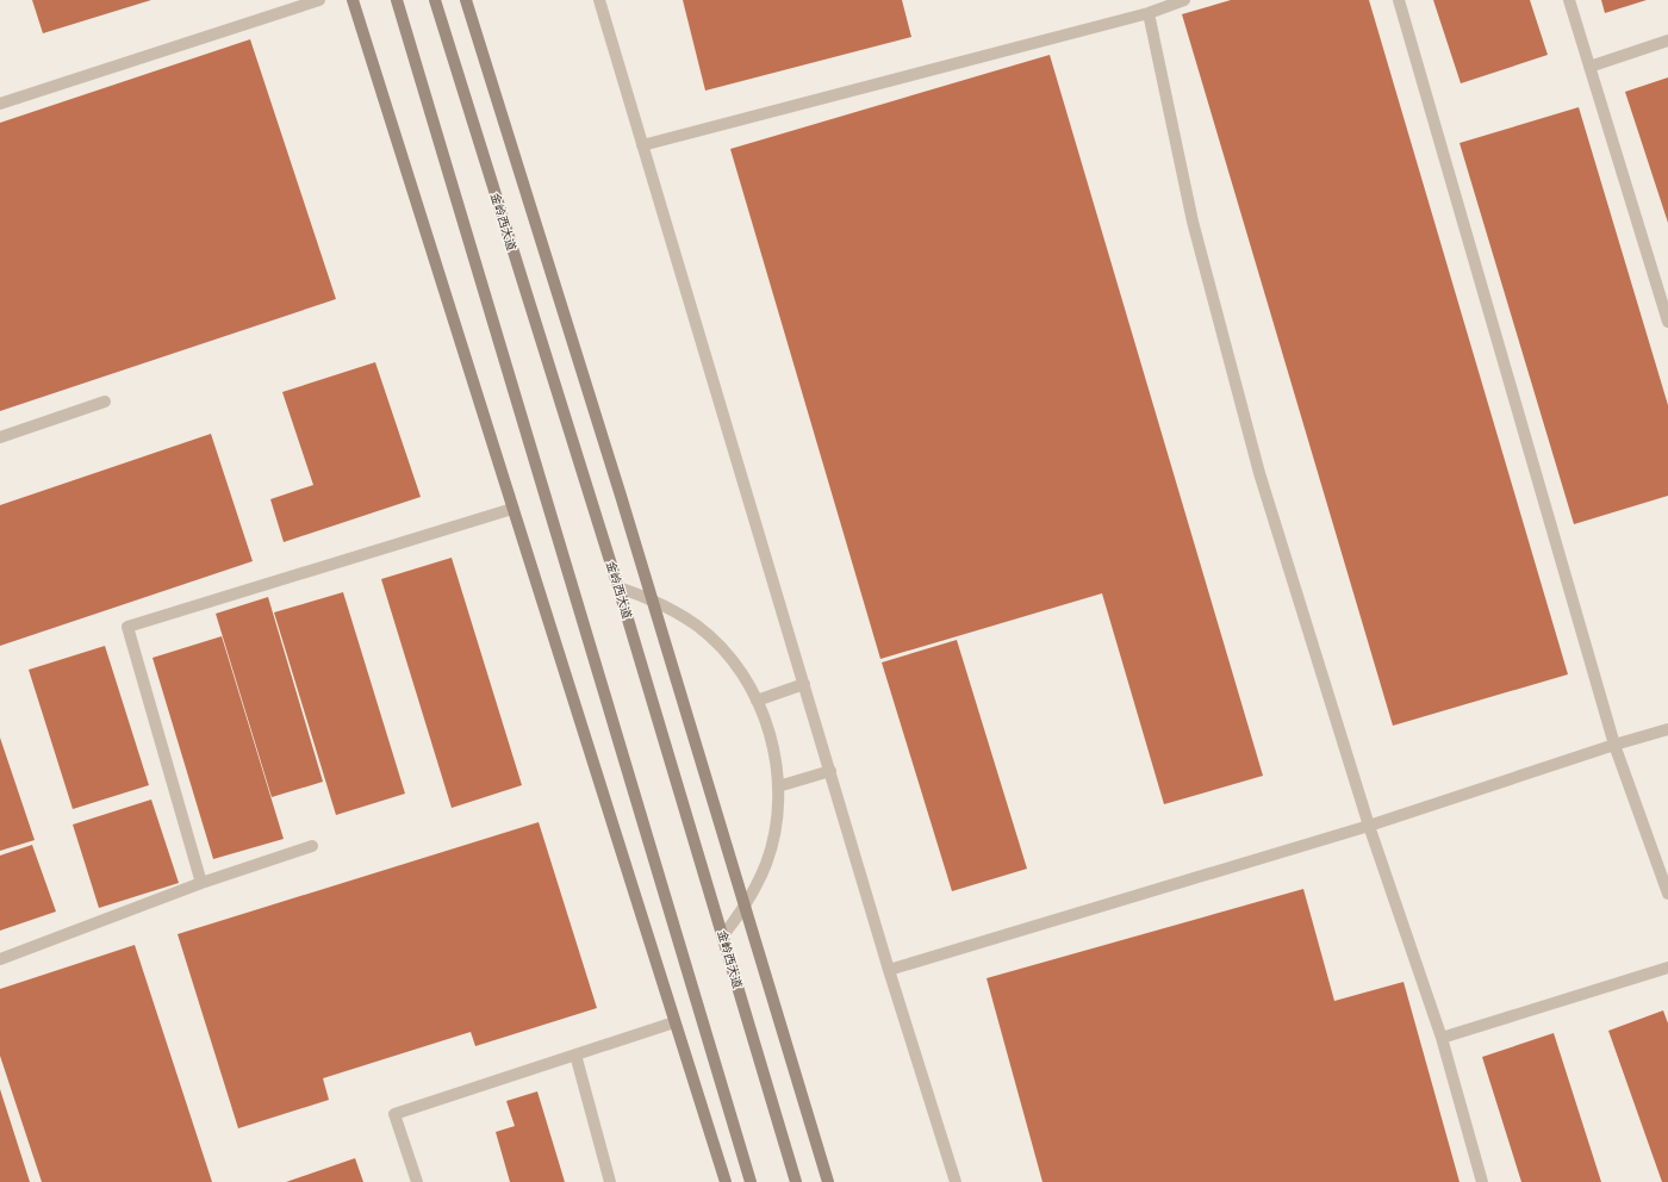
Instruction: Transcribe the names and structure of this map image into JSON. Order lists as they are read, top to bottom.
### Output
{
  "streets": {
    "street": ["金岭西大道"]
  }
}
